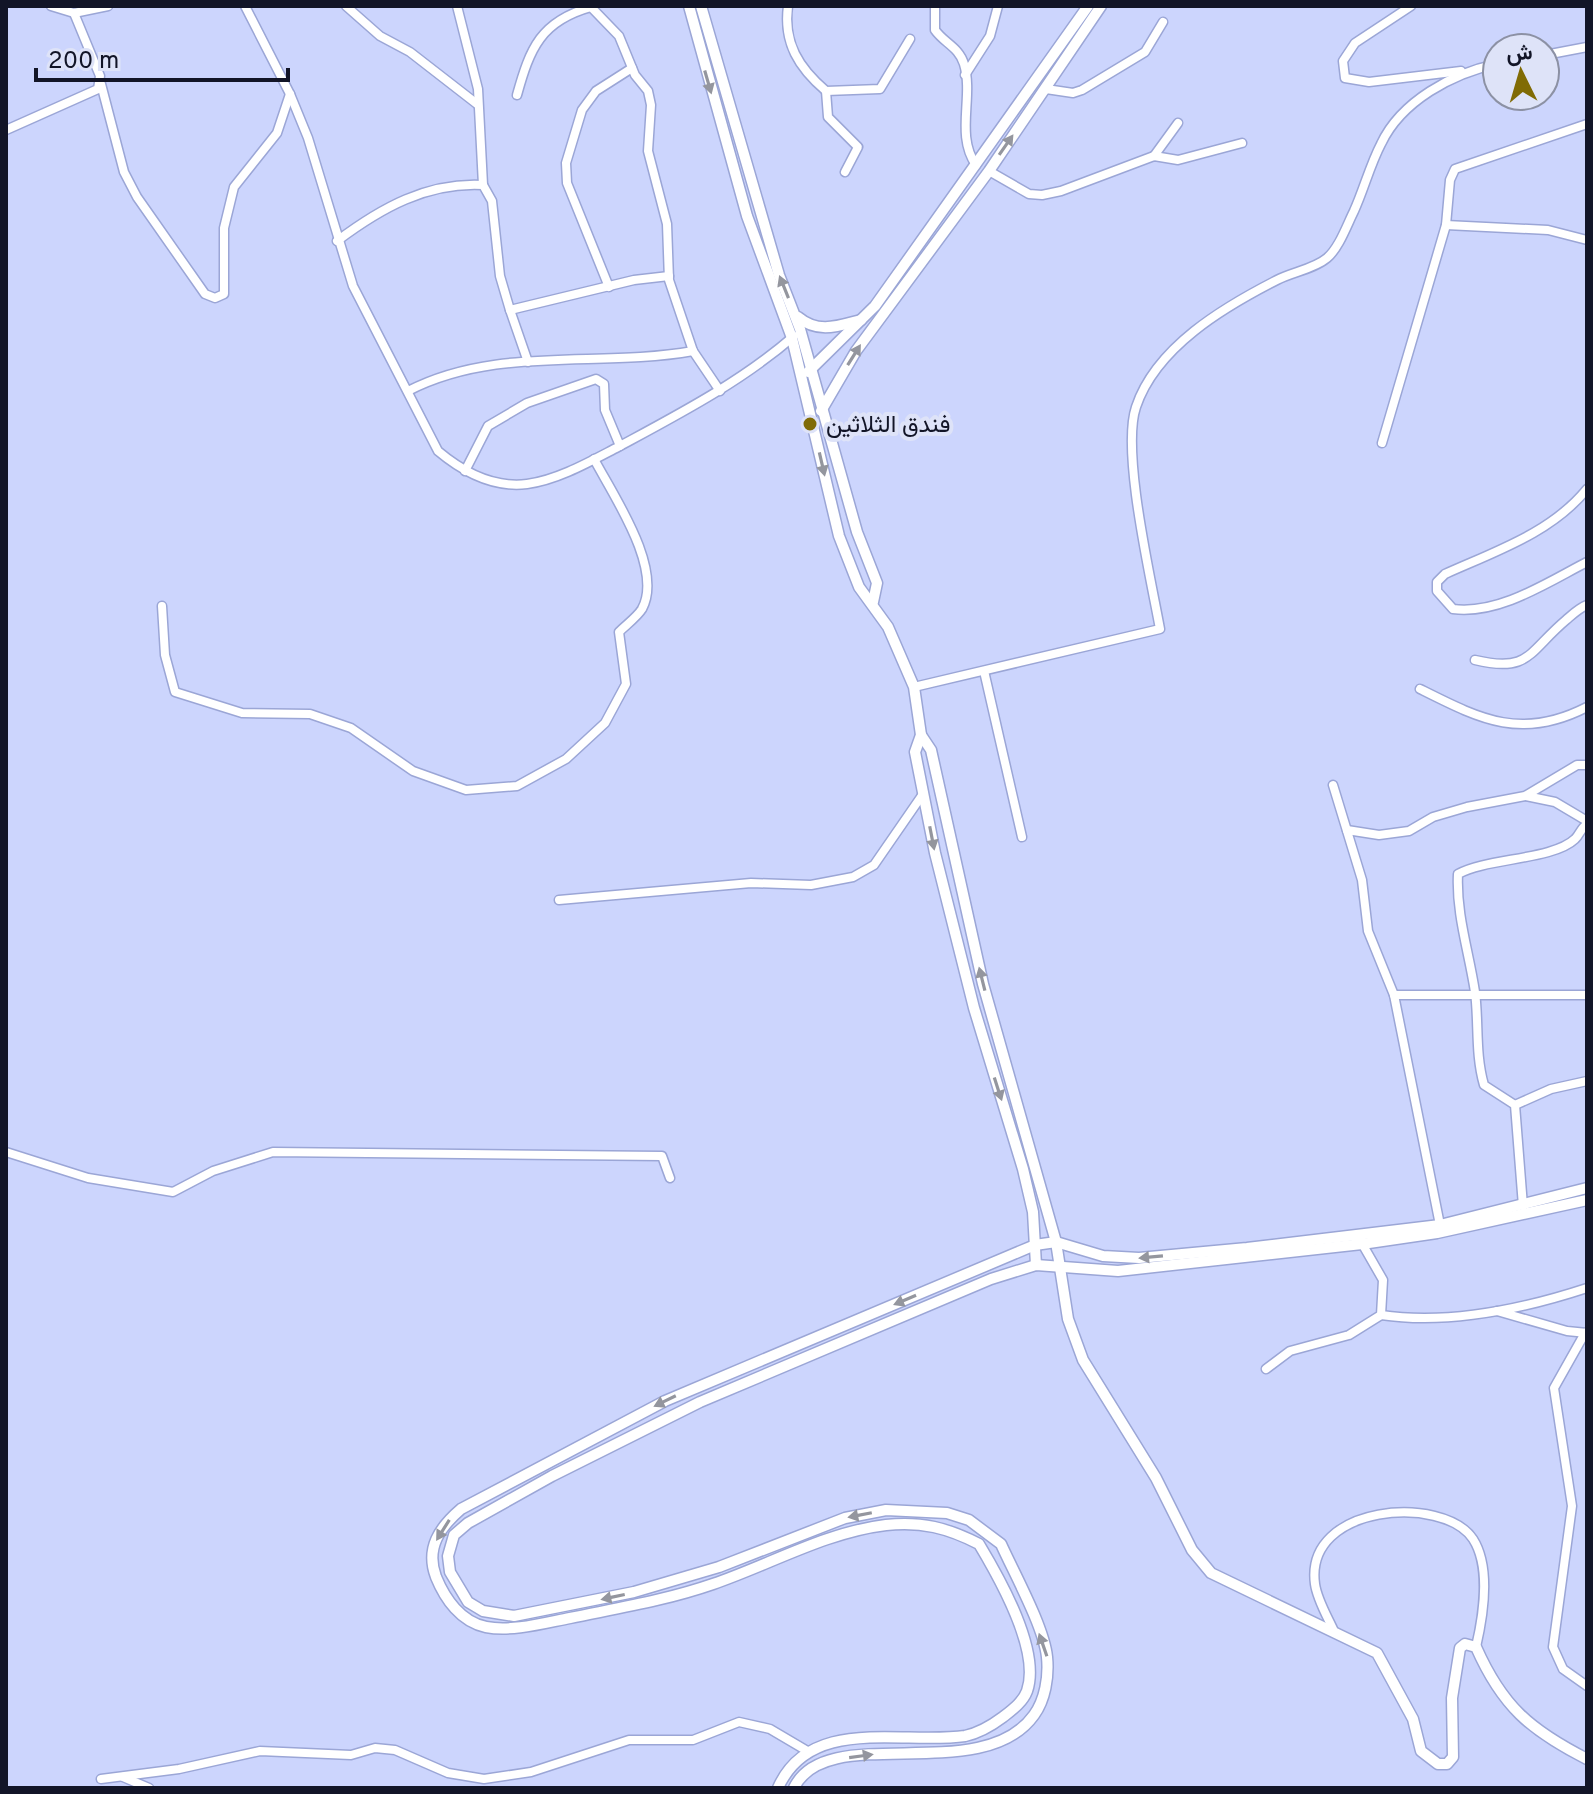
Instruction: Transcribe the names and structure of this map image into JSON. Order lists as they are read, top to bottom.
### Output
{
  "places": ["فندق الثلاثين"],
  "scale_bar": "200 m",
  "north": "top"
}
